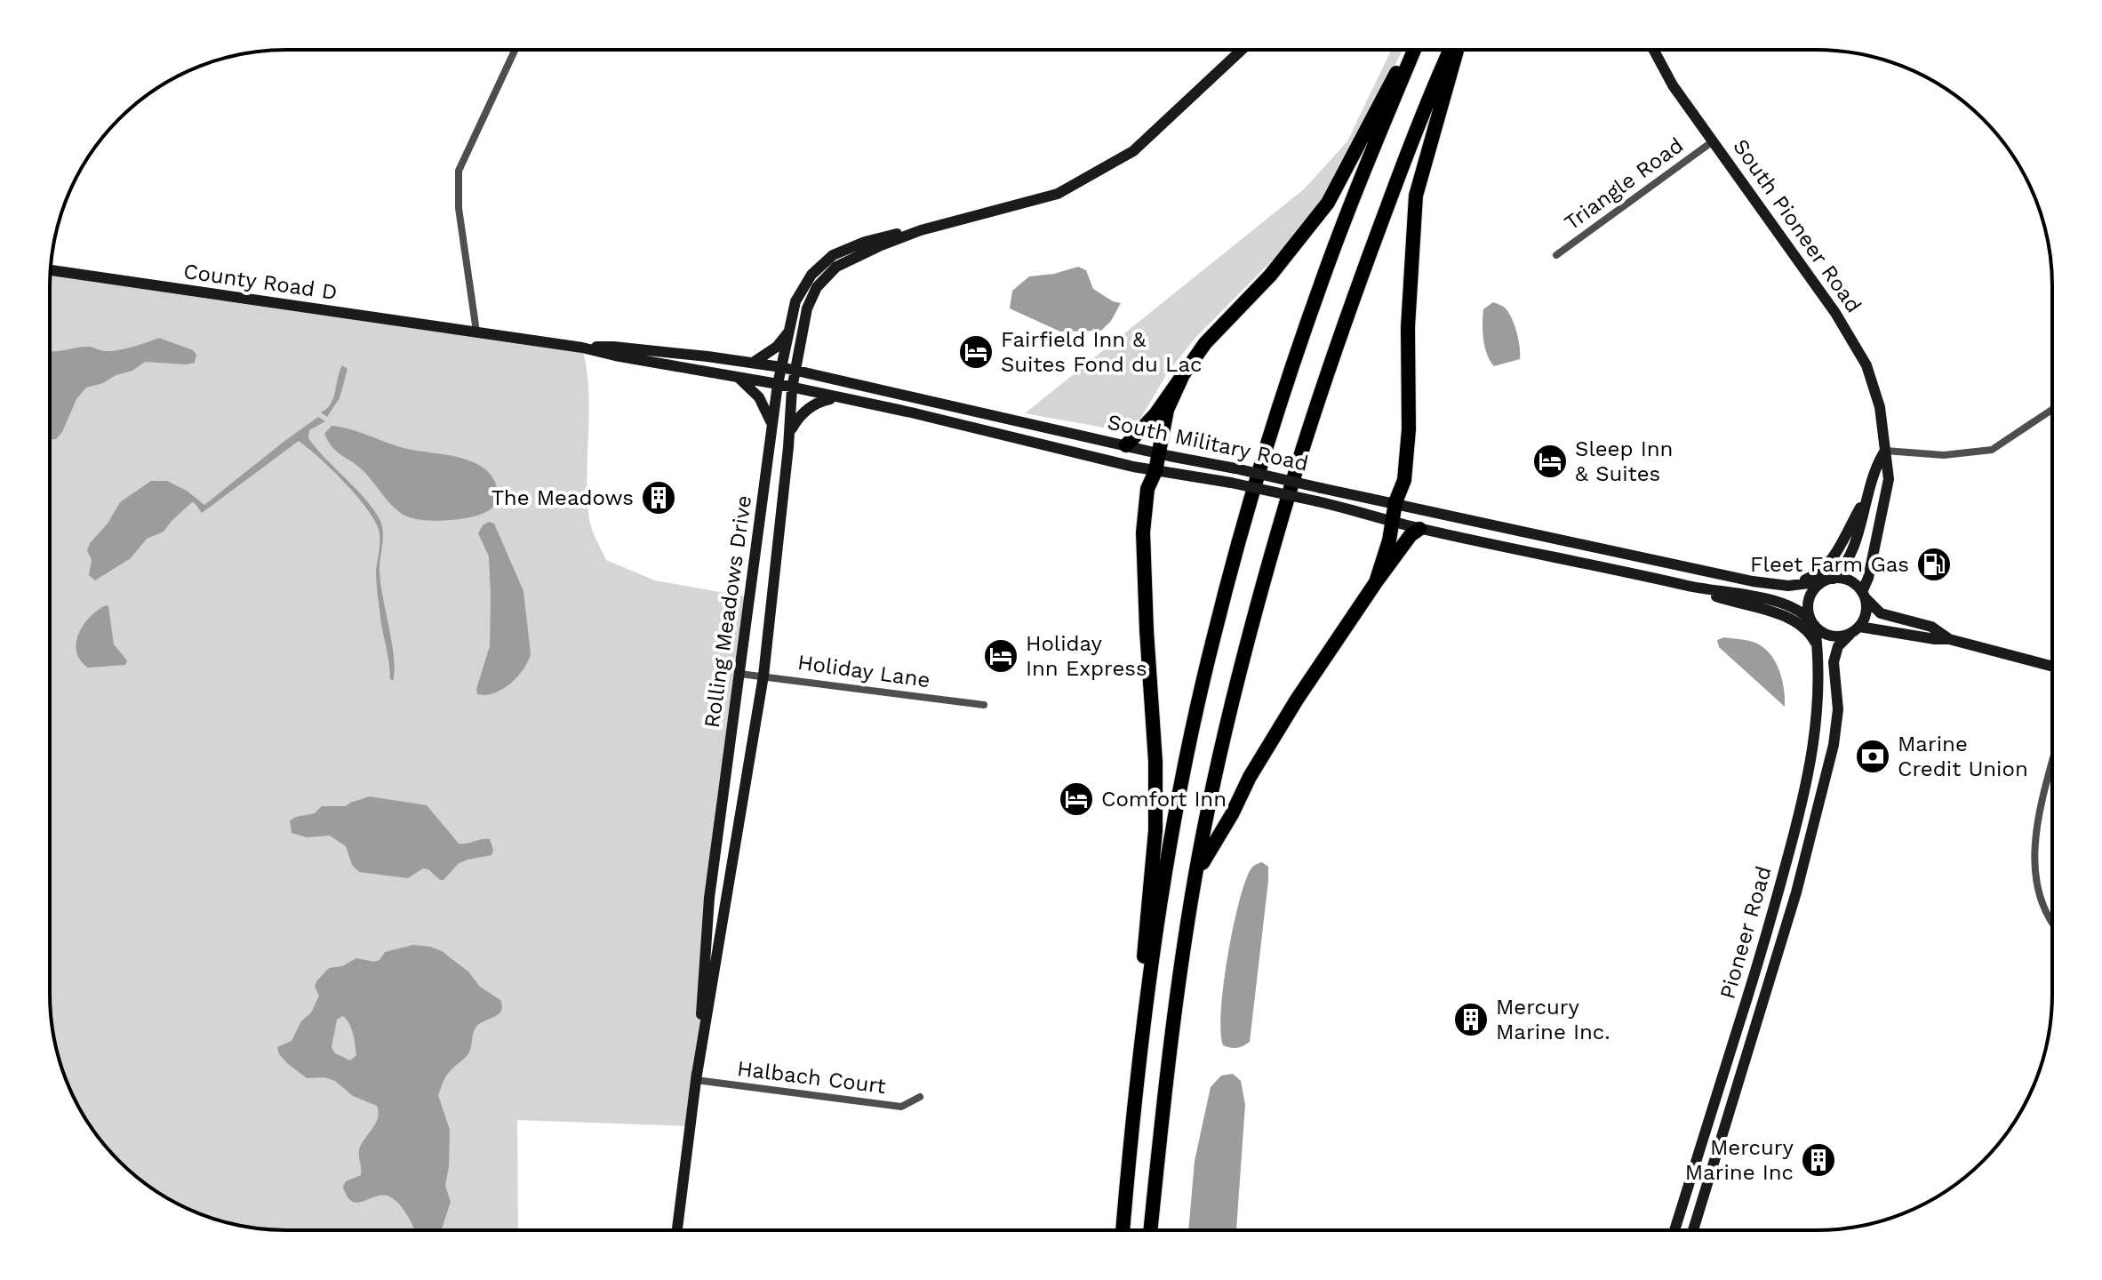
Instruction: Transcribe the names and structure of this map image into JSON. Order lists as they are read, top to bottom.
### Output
{
  "streets": {
    "main road": [
      "South Pioneer Road",
      "County Road D",
      "South Military Road",
      "Rolling Meadows Drive",
      "Pioneer Road"
    ],
    "street": ["Triangle Road", "Holiday Lane", "Halbach Court"]
  },
  "crossings": [
    ["Triangle Road", "South Pioneer Road"],
    ["South Pioneer Road", "South Military Road"],
    ["South Pioneer Road", "Pioneer Road"],
    ["County Road D", "South Military Road"],
    ["South Military Road", "Rolling Meadows Drive"],
    ["South Military Road", "Pioneer Road"],
    ["Rolling Meadows Drive", "Holiday Lane"],
    ["Rolling Meadows Drive", "Halbach Court"]
  ],
  "places": {
    "hotel": [
      "Fairfield Inn & Suites Fond du Lac",
      "Sleep Inn & Suites",
      "Holiday Inn Express",
      "Comfort Inn"
    ],
    "building": ["The Meadows", "Mercury Marine Inc.", "Mercury Marine Inc"],
    "fuel station": ["Fleet Farm Gas"],
    "bank": ["Marine Credit Union"]
  }
}
